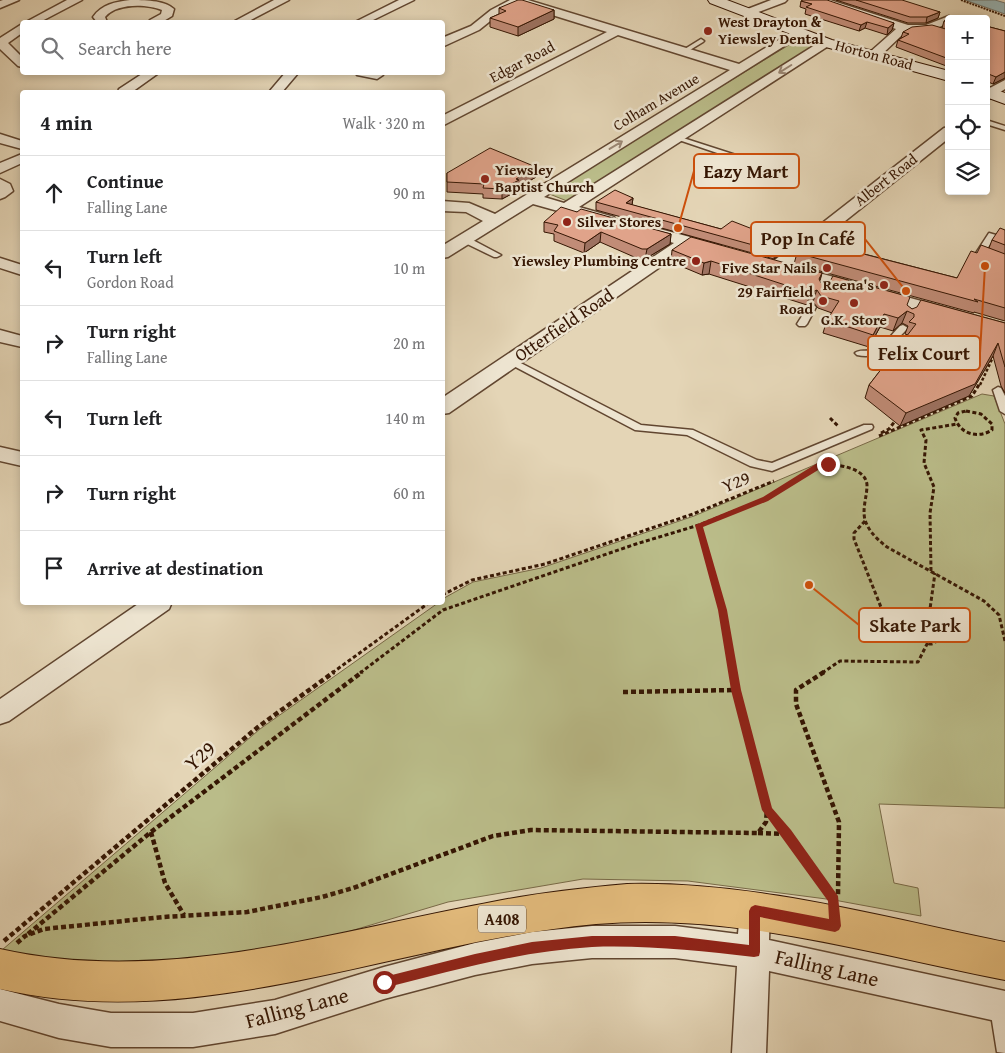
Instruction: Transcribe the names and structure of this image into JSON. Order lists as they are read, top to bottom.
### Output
{
  "streets": {
    "main road": ["A408"],
    "street": [
      "Horton Road",
      "Edgar Road",
      "Colham Avenue",
      "Albert Road",
      "Otterfield Road",
      "Falling Lane"
    ],
    "path": ["Y29"]
  },
  "crossings": [
    ["Horton Road", "Colham Avenue"]
  ],
  "places": [
    "West Drayton & Yiewsley Dental",
    "Yiewsley Baptist Church",
    "Silver Stores",
    "Eazy Mart",
    "Yiewsley Plumbing Centre",
    "Felix Court",
    "Five Star Nails",
    "Reena's",
    "Pop In Café",
    "29 Fairfield Road",
    "G.K. Store",
    "Skate Park"
  ],
  "page": {
    "map_buttons": ["+", "−"],
    "search": "Search here",
    "heading": ["4 min", "Walk · 320 m"],
    "list": [
      ["Continue", "Falling Lane", "90 m"],
      ["Turn left", "Gordon Road", "10 m"],
      ["Turn right", "Falling Lane", "20 m"],
      ["Turn left", "140 m"],
      ["Turn right", "60 m"],
      "Arrive at destination"
    ]
  }
}
